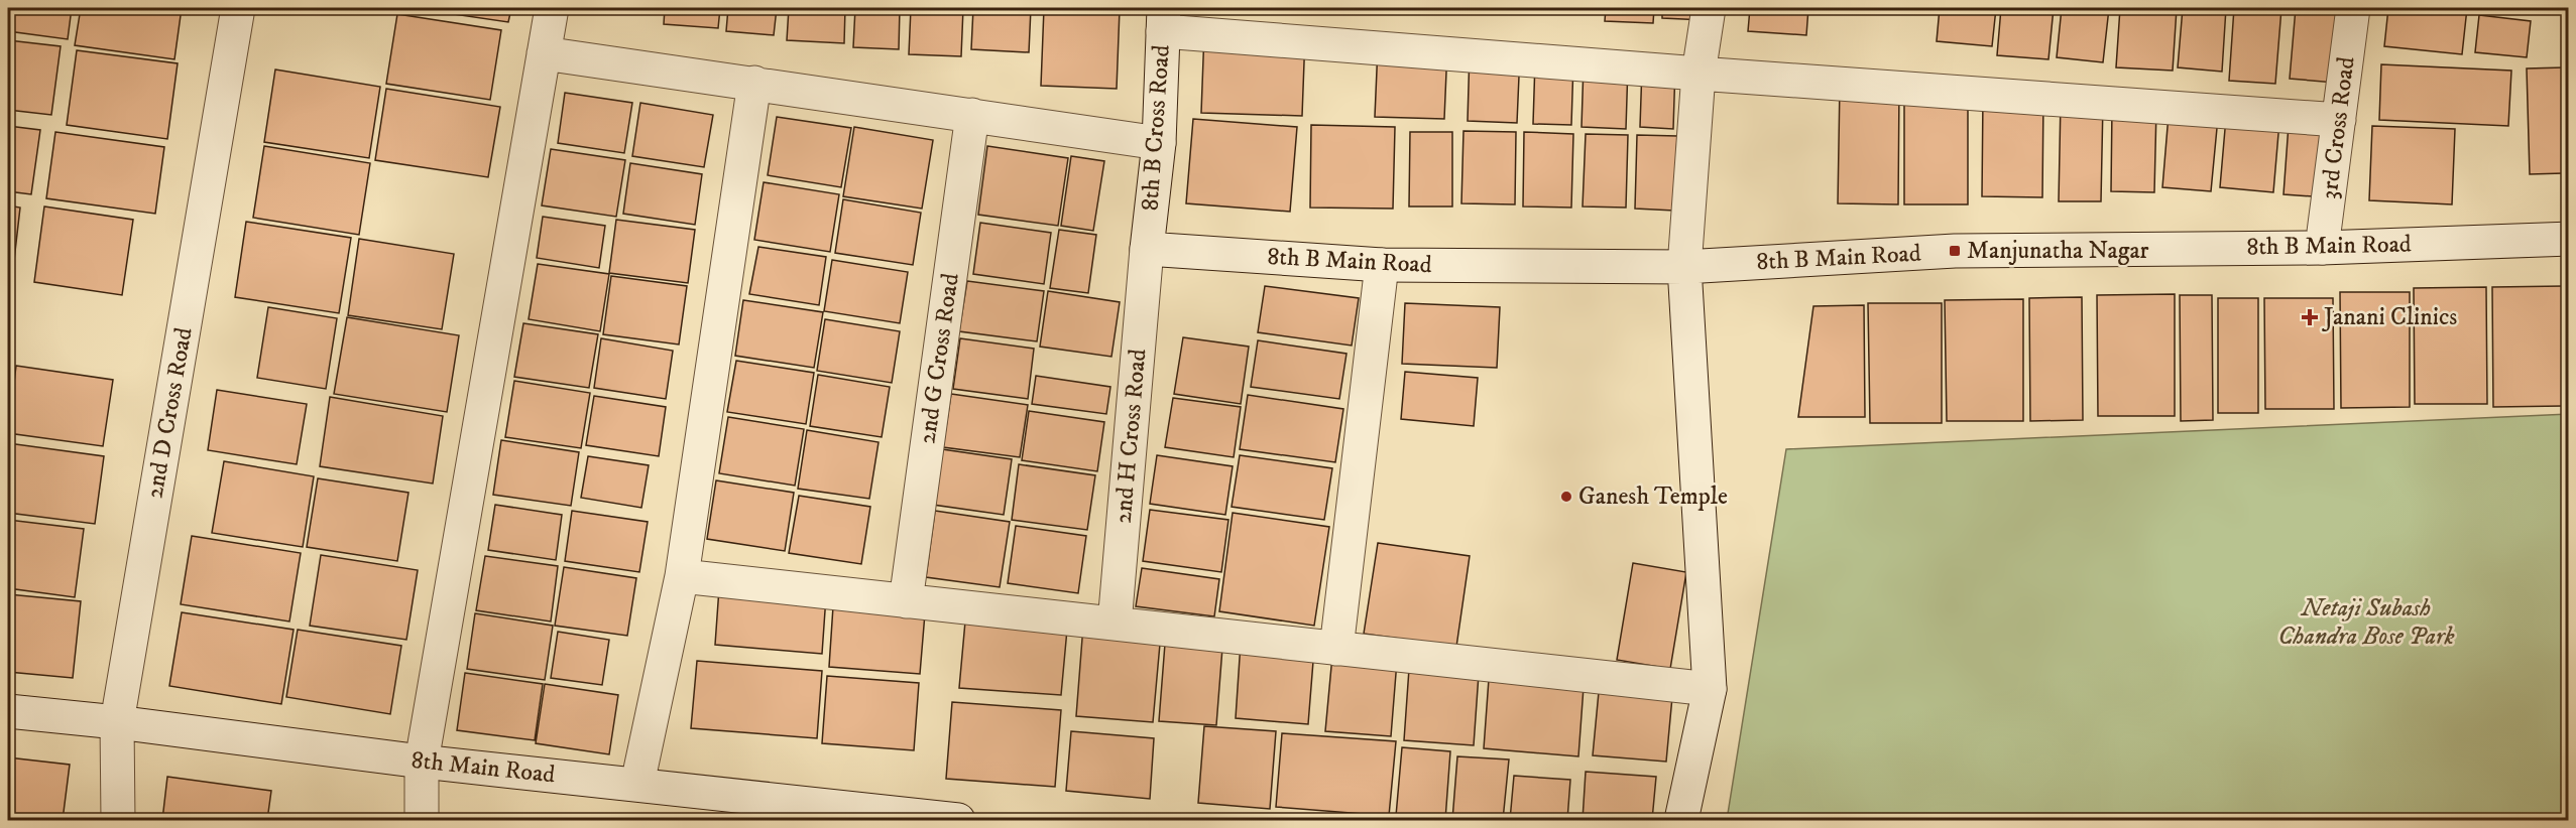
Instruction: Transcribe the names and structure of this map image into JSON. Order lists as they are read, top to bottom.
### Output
{
  "streets": {
    "street": [
      "8th B Cross Road",
      "3rd Cross Road",
      "8th B Main Road",
      "2nd G Cross Road",
      "2nd D Cross Road",
      "2nd H Cross Road",
      "8th Main Road"
    ]
  },
  "crossings": [
    ["8th B Cross Road", "8th B Main Road"],
    ["8th B Cross Road", "2nd H Cross Road"],
    ["3rd Cross Road", "8th B Main Road"],
    ["8th B Main Road", "2nd H Cross Road"],
    ["2nd D Cross Road", "8th Main Road"]
  ],
  "parks": ["Netaji Subash Chandra Bose Park"],
  "places": {
    "transit": ["Manjunatha Nagar"],
    "health": ["Janani Clinics"],
    "other": ["Ganesh Temple"]
  }
}
